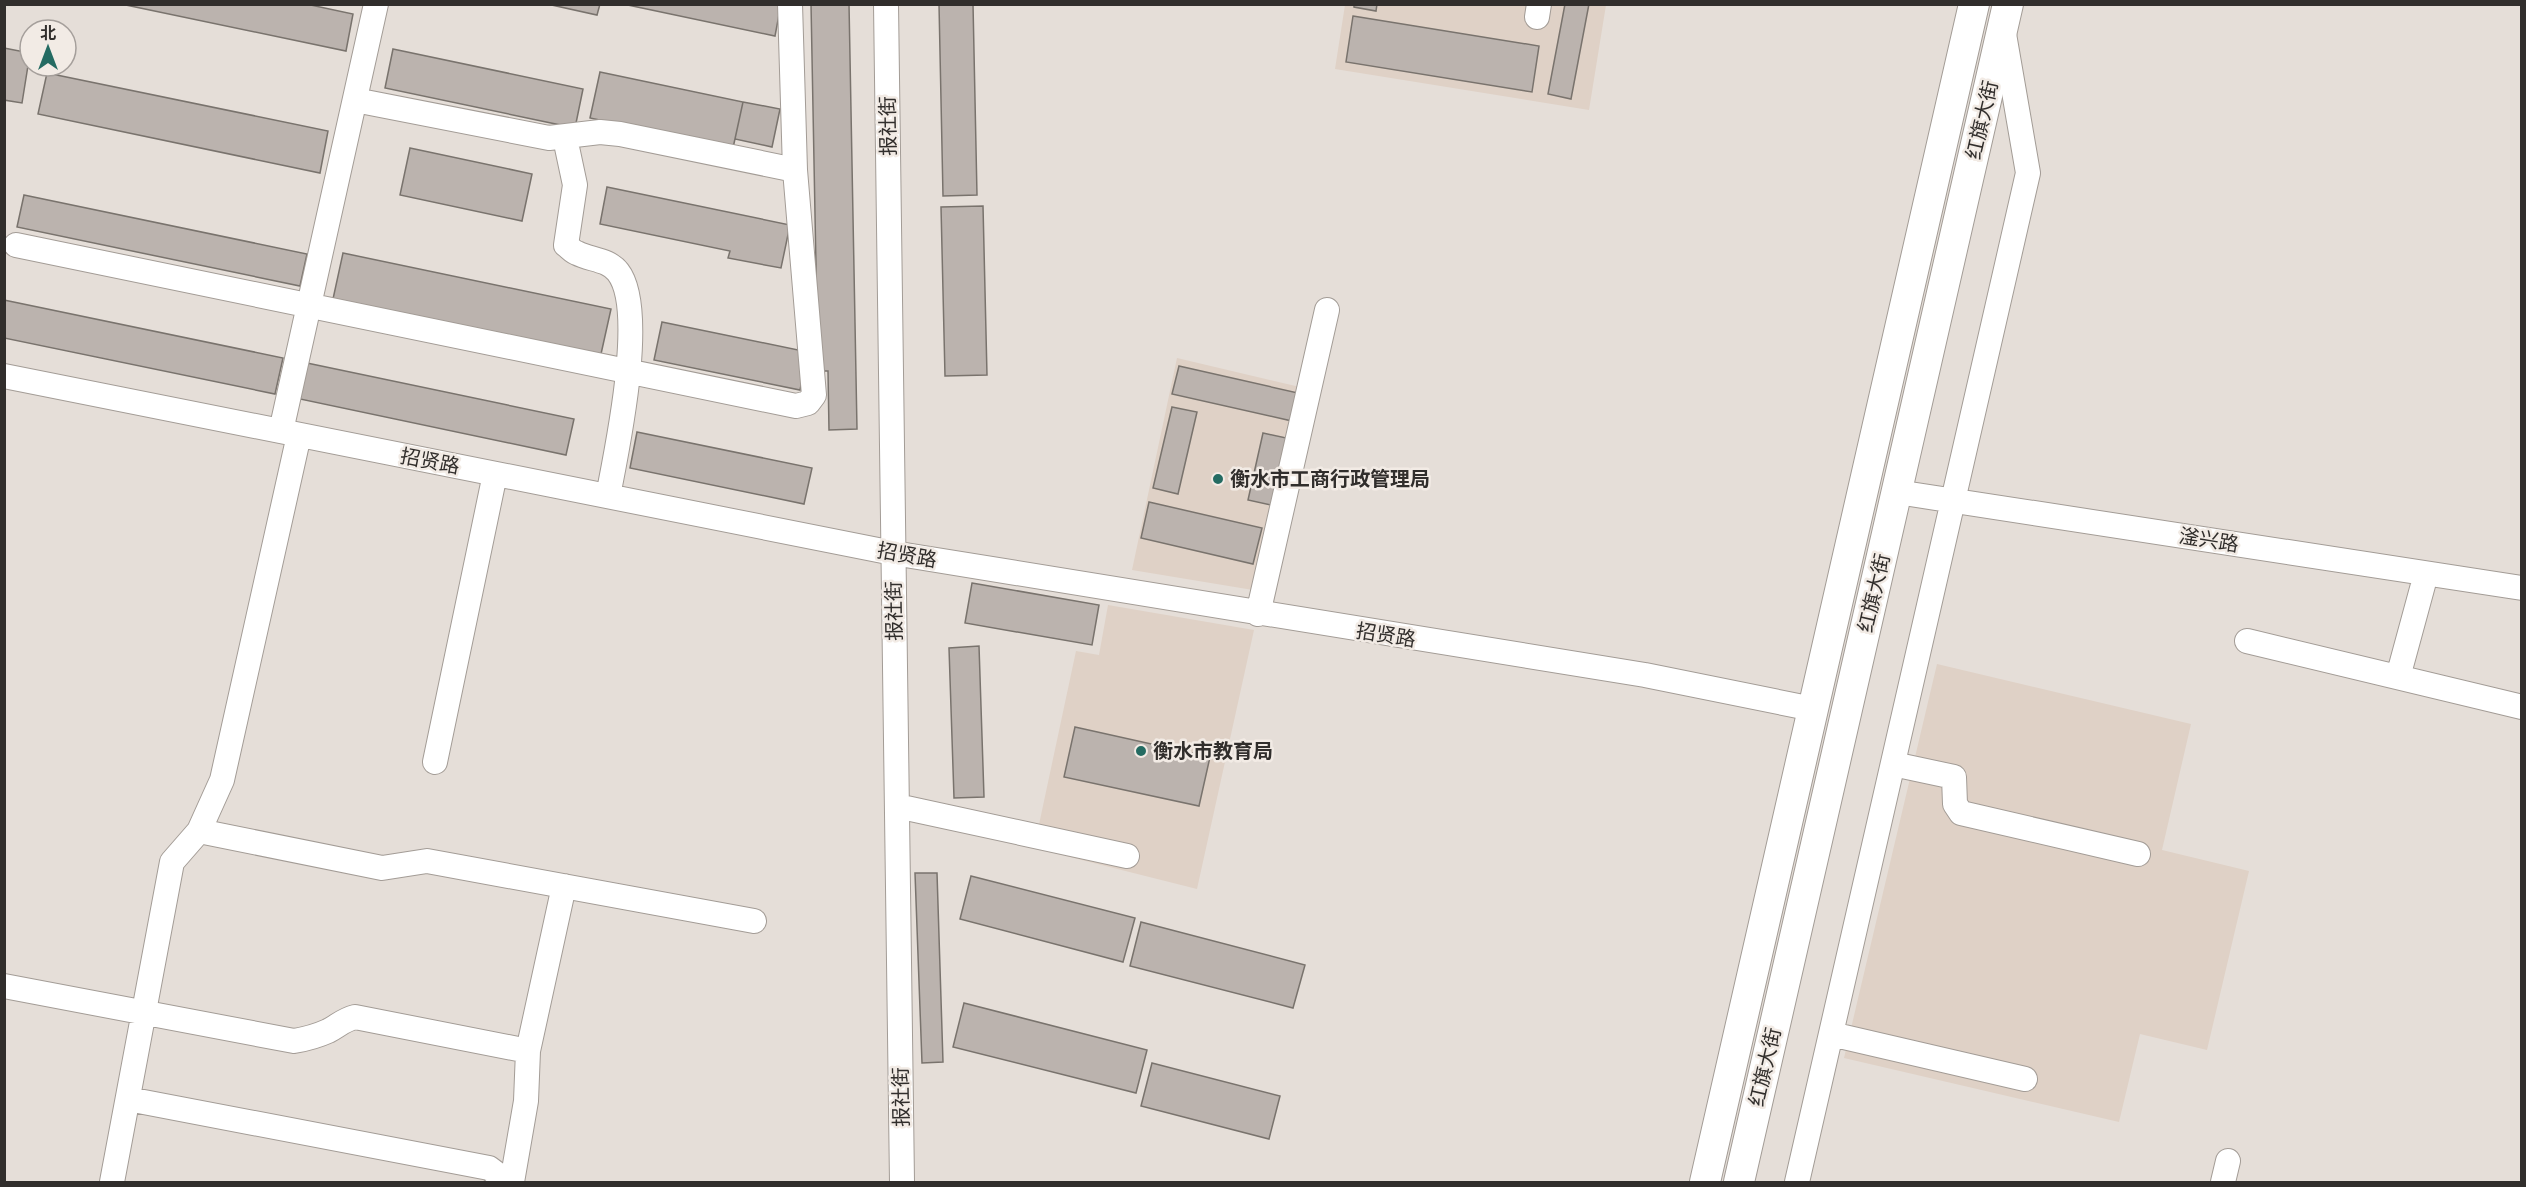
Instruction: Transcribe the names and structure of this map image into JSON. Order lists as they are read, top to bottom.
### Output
{
  "streets": {
    "main road": ["红旗大街"],
    "street": ["报社街", "招贤路", "滏兴路"]
  },
  "crossings": [
    ["红旗大街", "招贤路"],
    ["红旗大街", "滏兴路"],
    ["报社街", "招贤路"]
  ],
  "places": ["衡水市工商行政管理局", "衡水市教育局"],
  "north": "top"
}
